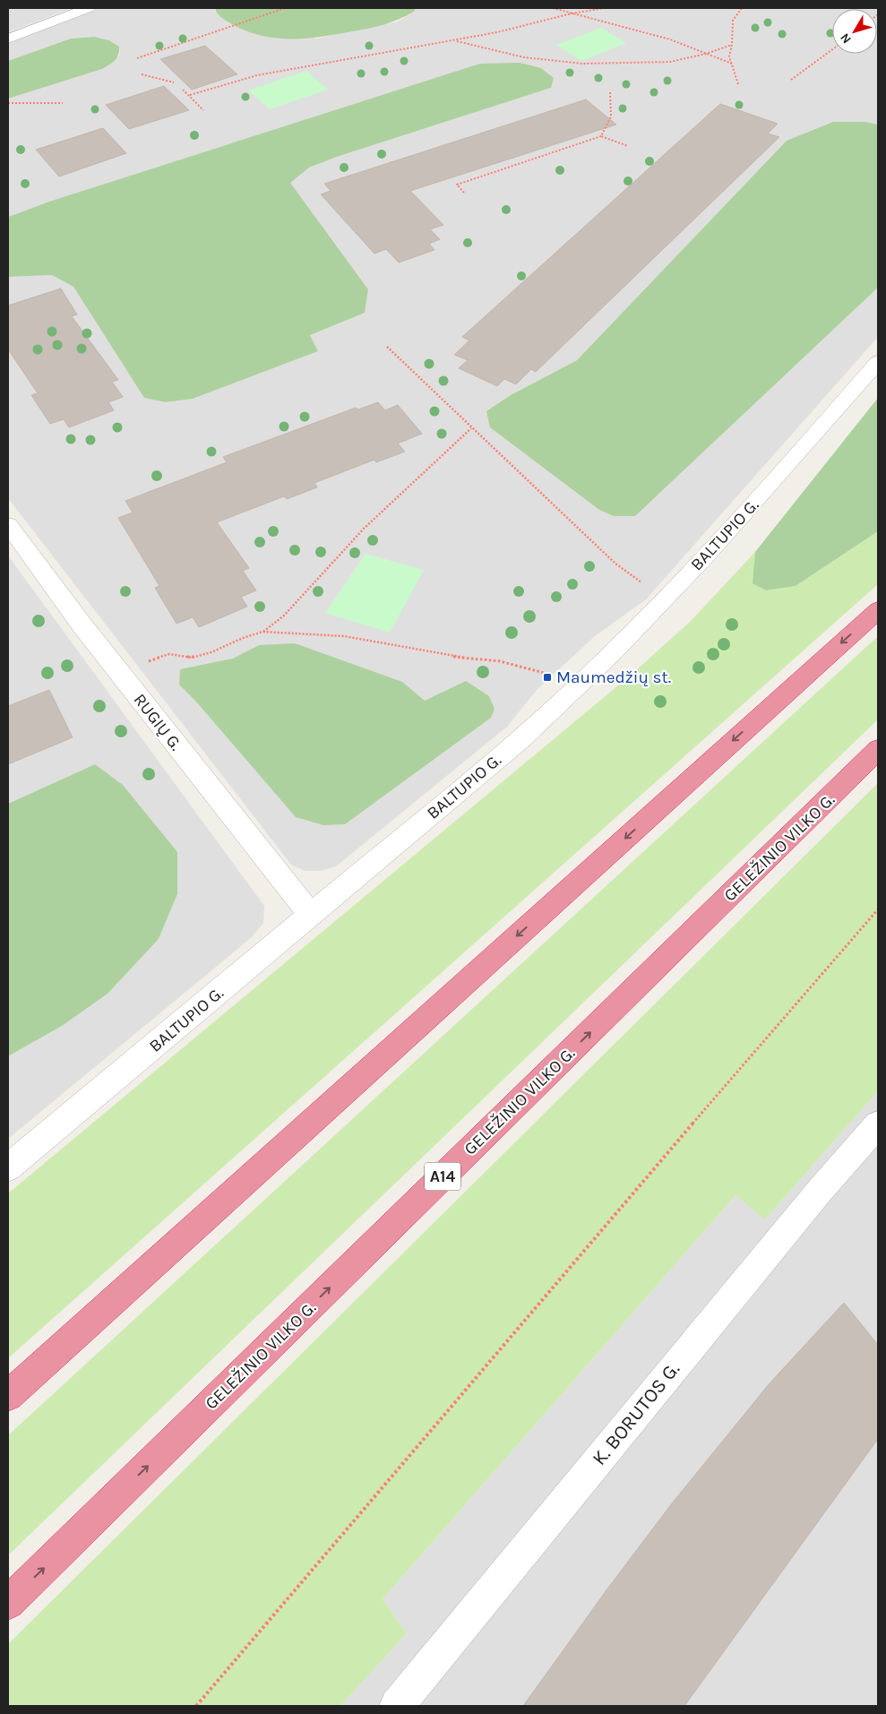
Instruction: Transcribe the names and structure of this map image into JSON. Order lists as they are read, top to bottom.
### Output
{
  "streets": {
    "highway": ["GELEŽINIO VILKO G.", "A14"],
    "street": ["BALTUPIO G.", "RUGIŲ G.", "K. BORUTOS G."]
  },
  "crossings": [
    ["BALTUPIO G.", "RUGIŲ G."]
  ],
  "places": {
    "transit": ["Maumedžių st."]
  },
  "north": "bottom left"
}
